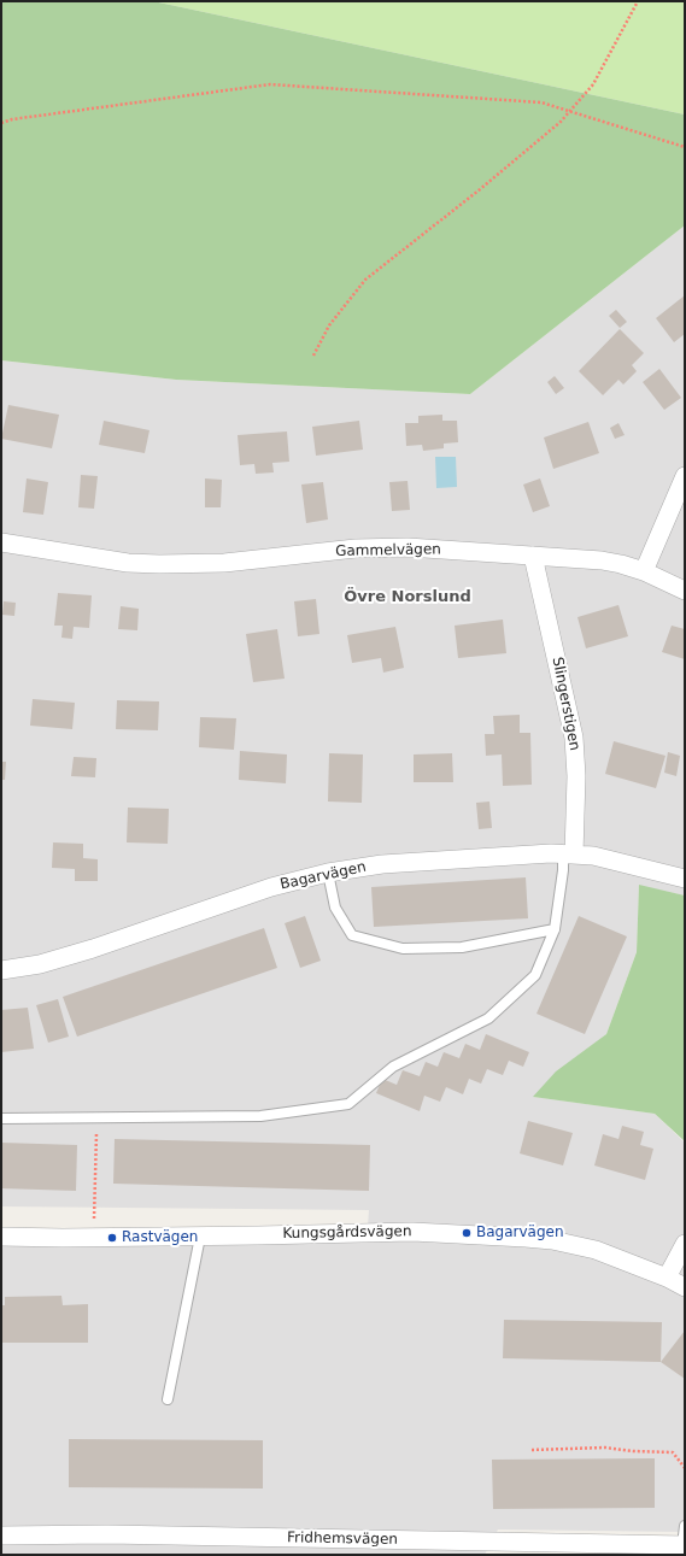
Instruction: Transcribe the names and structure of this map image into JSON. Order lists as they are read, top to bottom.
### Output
{
  "streets": {
    "street": [
      "Gammelvägen",
      "Slingerstigen",
      "Bagarvägen",
      "Kungsgårdsvägen",
      "Fridhemsvägen"
    ]
  },
  "crossings": [
    ["Gammelvägen", "Slingerstigen"],
    ["Slingerstigen", "Bagarvägen"]
  ],
  "districts": ["Övre Norslund"],
  "places": ["Bagarvägen", "Rastvägen"]
}
